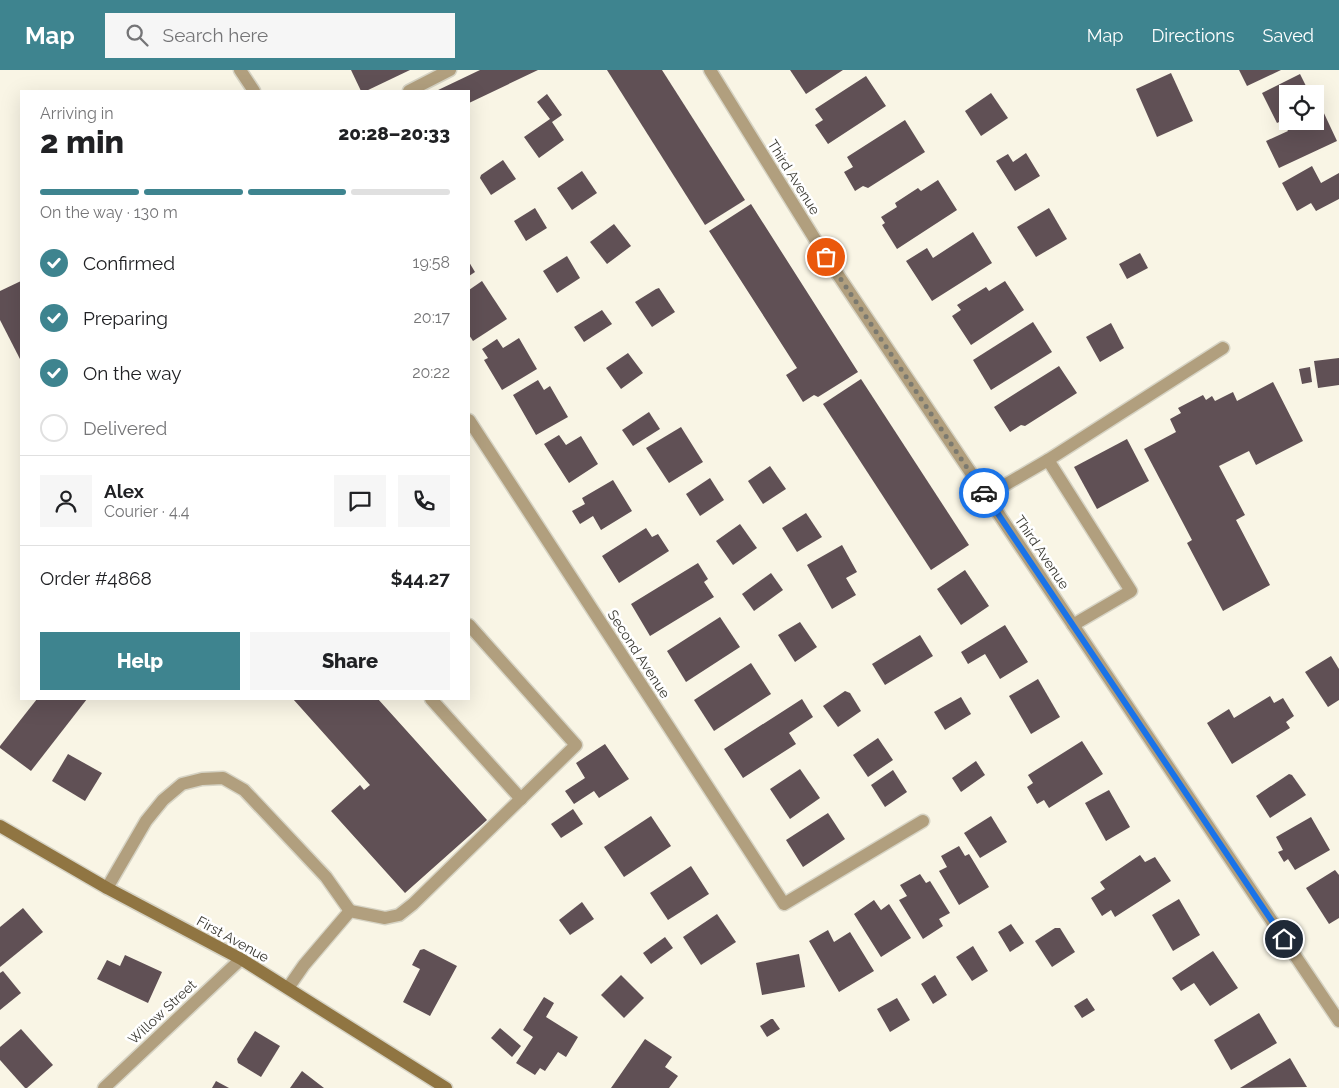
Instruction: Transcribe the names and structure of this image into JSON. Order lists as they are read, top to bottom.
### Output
{
  "streets": {
    "main road": ["First Avenue"],
    "street": ["Third Avenue", "Second Avenue", "Willow Street"]
  },
  "crossings": [
    ["First Avenue", "Willow Street"]
  ],
  "page": {
    "header": "Map",
    "search": "Search here",
    "nav": ["Map", "Directions", "Saved"],
    "heading": ["2 min", "Arriving in", "20:28–20:33"],
    "panel": [
      "Alex",
      "Courier · 4.4",
      "Order #4868",
      "$44.27"
    ],
    "bar": "On the way · 130 m",
    "list": [
      ["Confirmed", "19:58"],
      ["Preparing", "20:17"],
      ["On the way", "20:22"],
      "Delivered"
    ],
    "buttons": ["Help", "Share"]
  }
}
